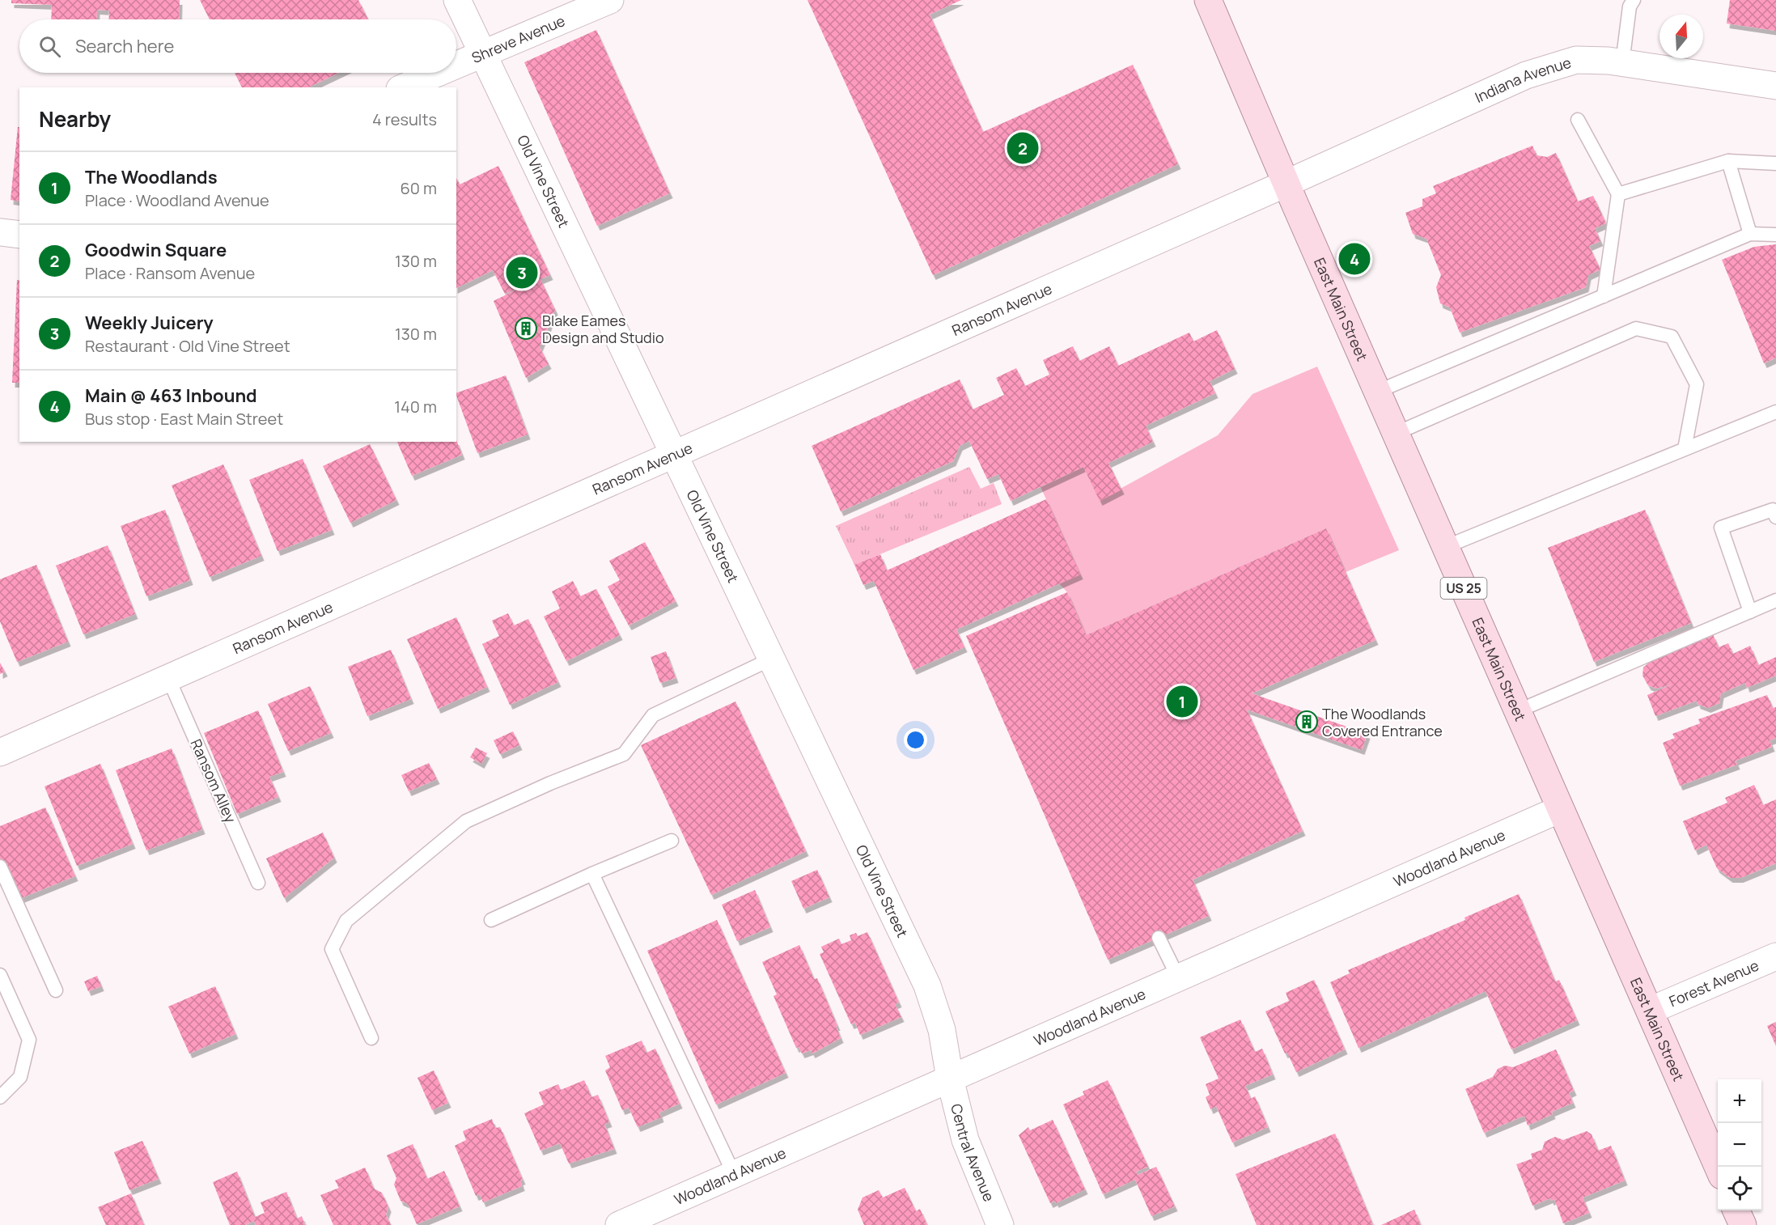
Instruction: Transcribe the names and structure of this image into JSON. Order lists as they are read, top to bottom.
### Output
{
  "streets": {
    "main road": ["East Main Street", "US 25"],
    "street": [
      "Shreve Avenue",
      "Indiana Avenue",
      "Old Vine Street",
      "Ransom Avenue",
      "Woodland Avenue",
      "Forest Avenue",
      "Central Avenue"
    ],
    "lane": ["Ransom Alley"]
  },
  "crossings": [
    ["Shreve Avenue", "Old Vine Street"],
    ["Indiana Avenue", "East Main Street"],
    ["Indiana Avenue", "Ransom Avenue"],
    ["Old Vine Street", "Ransom Avenue"],
    ["Old Vine Street", "Woodland Avenue"],
    ["Old Vine Street", "Central Avenue"],
    ["East Main Street", "Ransom Avenue"],
    ["East Main Street", "Woodland Avenue"],
    ["East Main Street", "Forest Avenue"],
    ["Ransom Avenue", "Ransom Alley"],
    ["Woodland Avenue", "Central Avenue"]
  ],
  "places": {
    "building": ["Blake Eames Design and Studio", "The Woodlands Covered Entrance"]
  },
  "north": "top",
  "page": {
    "search": "Search here",
    "heading": ["Nearby", "4 results"],
    "pins": [
      "2",
      "4",
      "3",
      "1"
    ],
    "list": [
      {
        "mark": "1",
        "name": "The Woodlands",
        "note": "Place · Woodland Avenue",
        "value": "60 m"
      },
      {
        "mark": "2",
        "name": "Goodwin Square",
        "note": "Place · Ransom Avenue",
        "value": "130 m"
      },
      {
        "mark": "3",
        "name": "Weekly Juicery",
        "note": "Restaurant · Old Vine Street",
        "value": "130 m"
      },
      {
        "mark": "4",
        "name": "Main @ 463 Inbound",
        "note": "Bus stop · East Main Street",
        "value": "140 m"
      }
    ],
    "map_buttons": ["+", "−"]
  }
}
